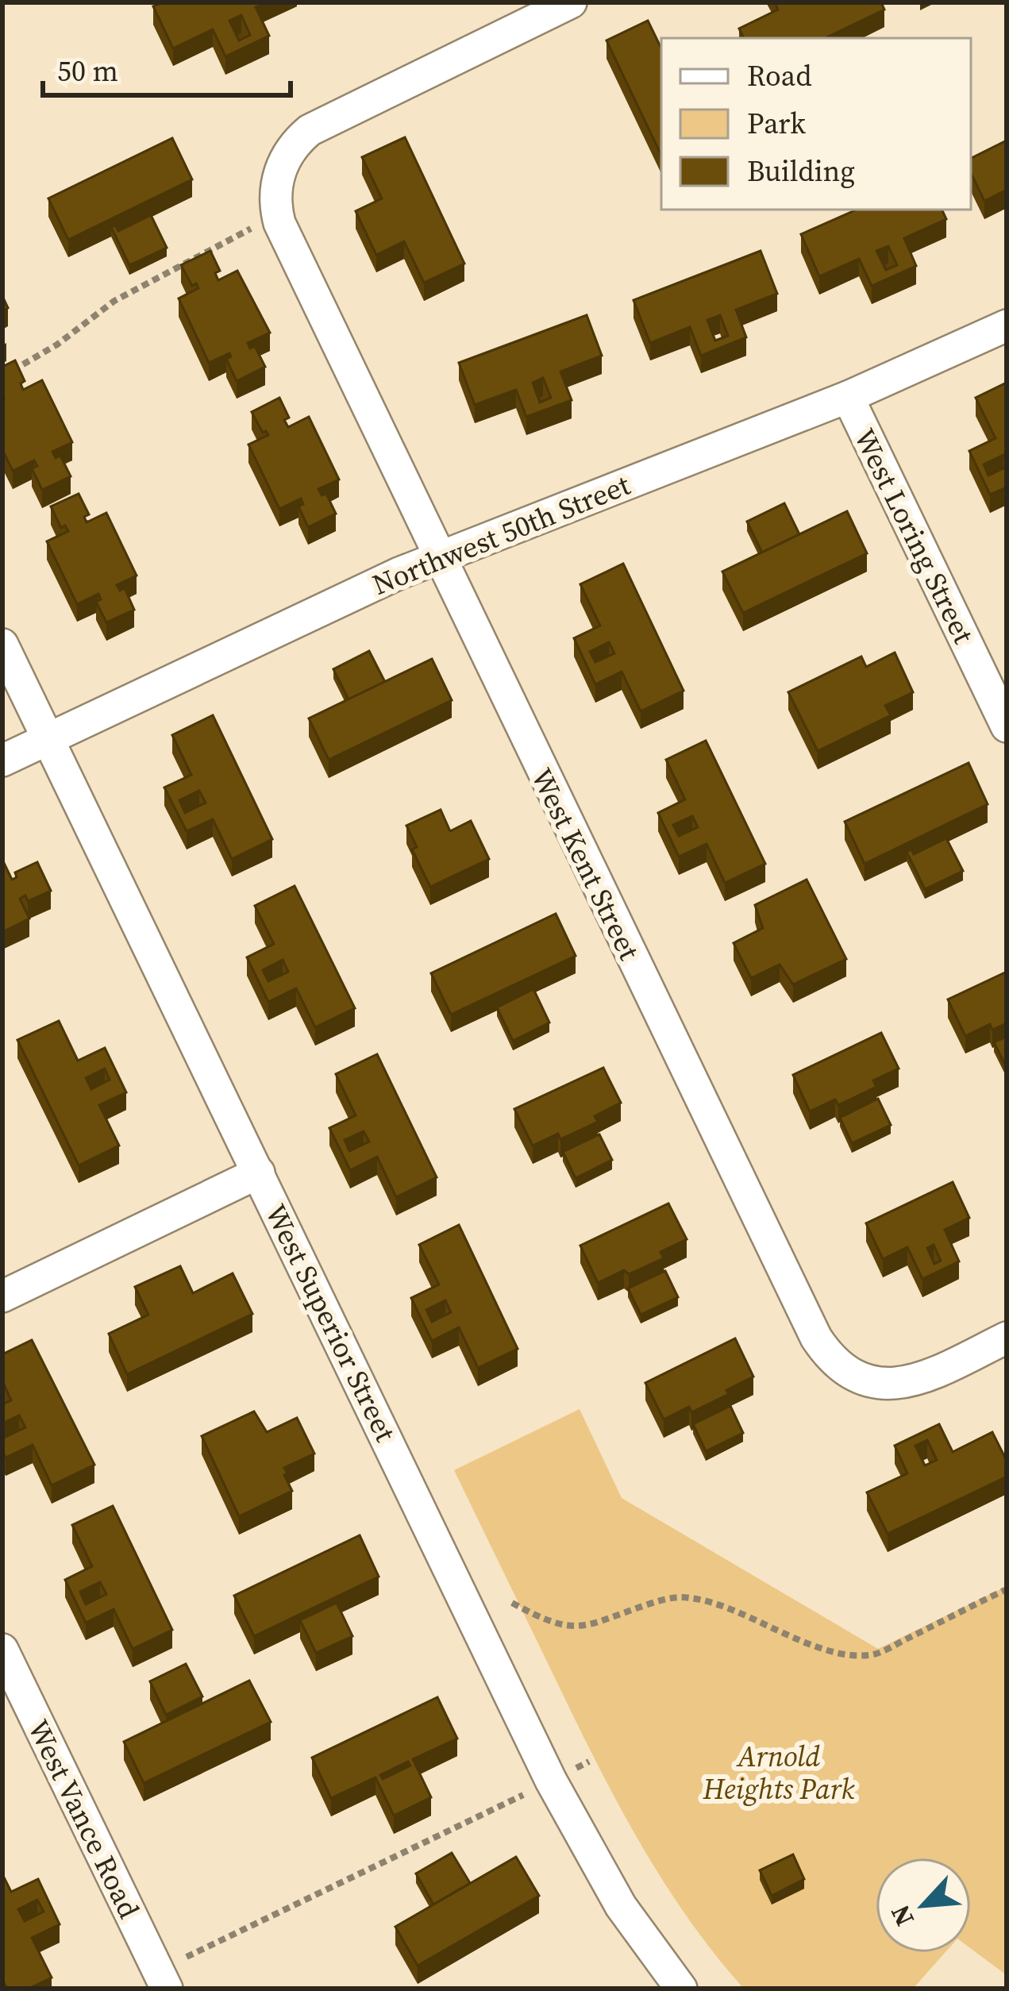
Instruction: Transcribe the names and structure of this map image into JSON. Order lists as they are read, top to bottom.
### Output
{
  "streets": {
    "street": [
      "Northwest 50th Street",
      "West Loring Street",
      "West Kent Street",
      "West Superior Street",
      "West Vance Road"
    ]
  },
  "crossings": [
    ["Northwest 50th Street", "West Loring Street"],
    ["Northwest 50th Street", "West Kent Street"],
    ["Northwest 50th Street", "West Superior Street"]
  ],
  "parks": ["Arnold Heights Park"],
  "legend": ["Road", "Park", "Building"],
  "scale_bar": "50 m",
  "north": "bottom left"
}
